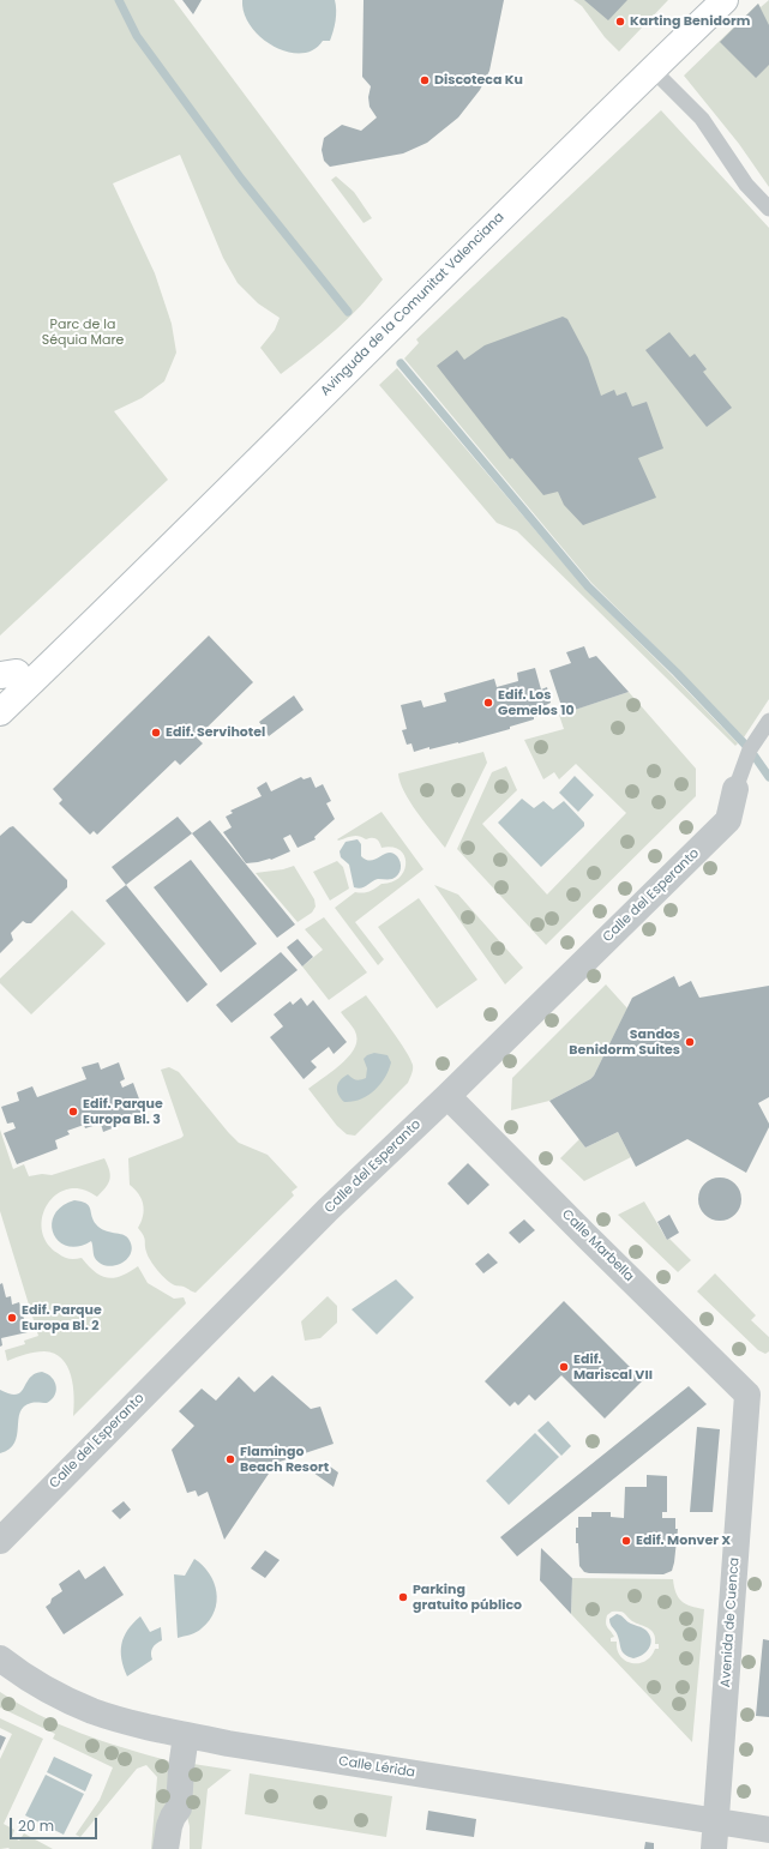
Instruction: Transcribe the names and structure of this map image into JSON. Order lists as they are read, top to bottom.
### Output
{
  "streets": {
    "main road": ["Avinguda de la Comunitat Valenciana"],
    "street": [
      "Calle del Esperanto",
      "Calle Marbella",
      "Avenida de Cuenca",
      "Calle Lérida"
    ]
  },
  "crossings": [
    ["Calle del Esperanto", "Calle Marbella"],
    ["Calle Marbella", "Avenida de Cuenca"],
    ["Avenida de Cuenca", "Calle Lérida"]
  ],
  "parks": ["Parc de la Séquia Mare"],
  "places": [
    "Karting Benidorm",
    "Discoteca Ku",
    "Edif. Los Gemelos 10",
    "Edif. Servihotel",
    "Sandos Benidorm Suites",
    "Edif. Parque Europa Bl. 3",
    "Edif. Parque Europa Bl. 2",
    "Edif. Mariscal VII",
    "Flamingo Beach Resort",
    "Edif. Monver X",
    "Parking gratuito público"
  ],
  "scale_bar": "20 m"
}
